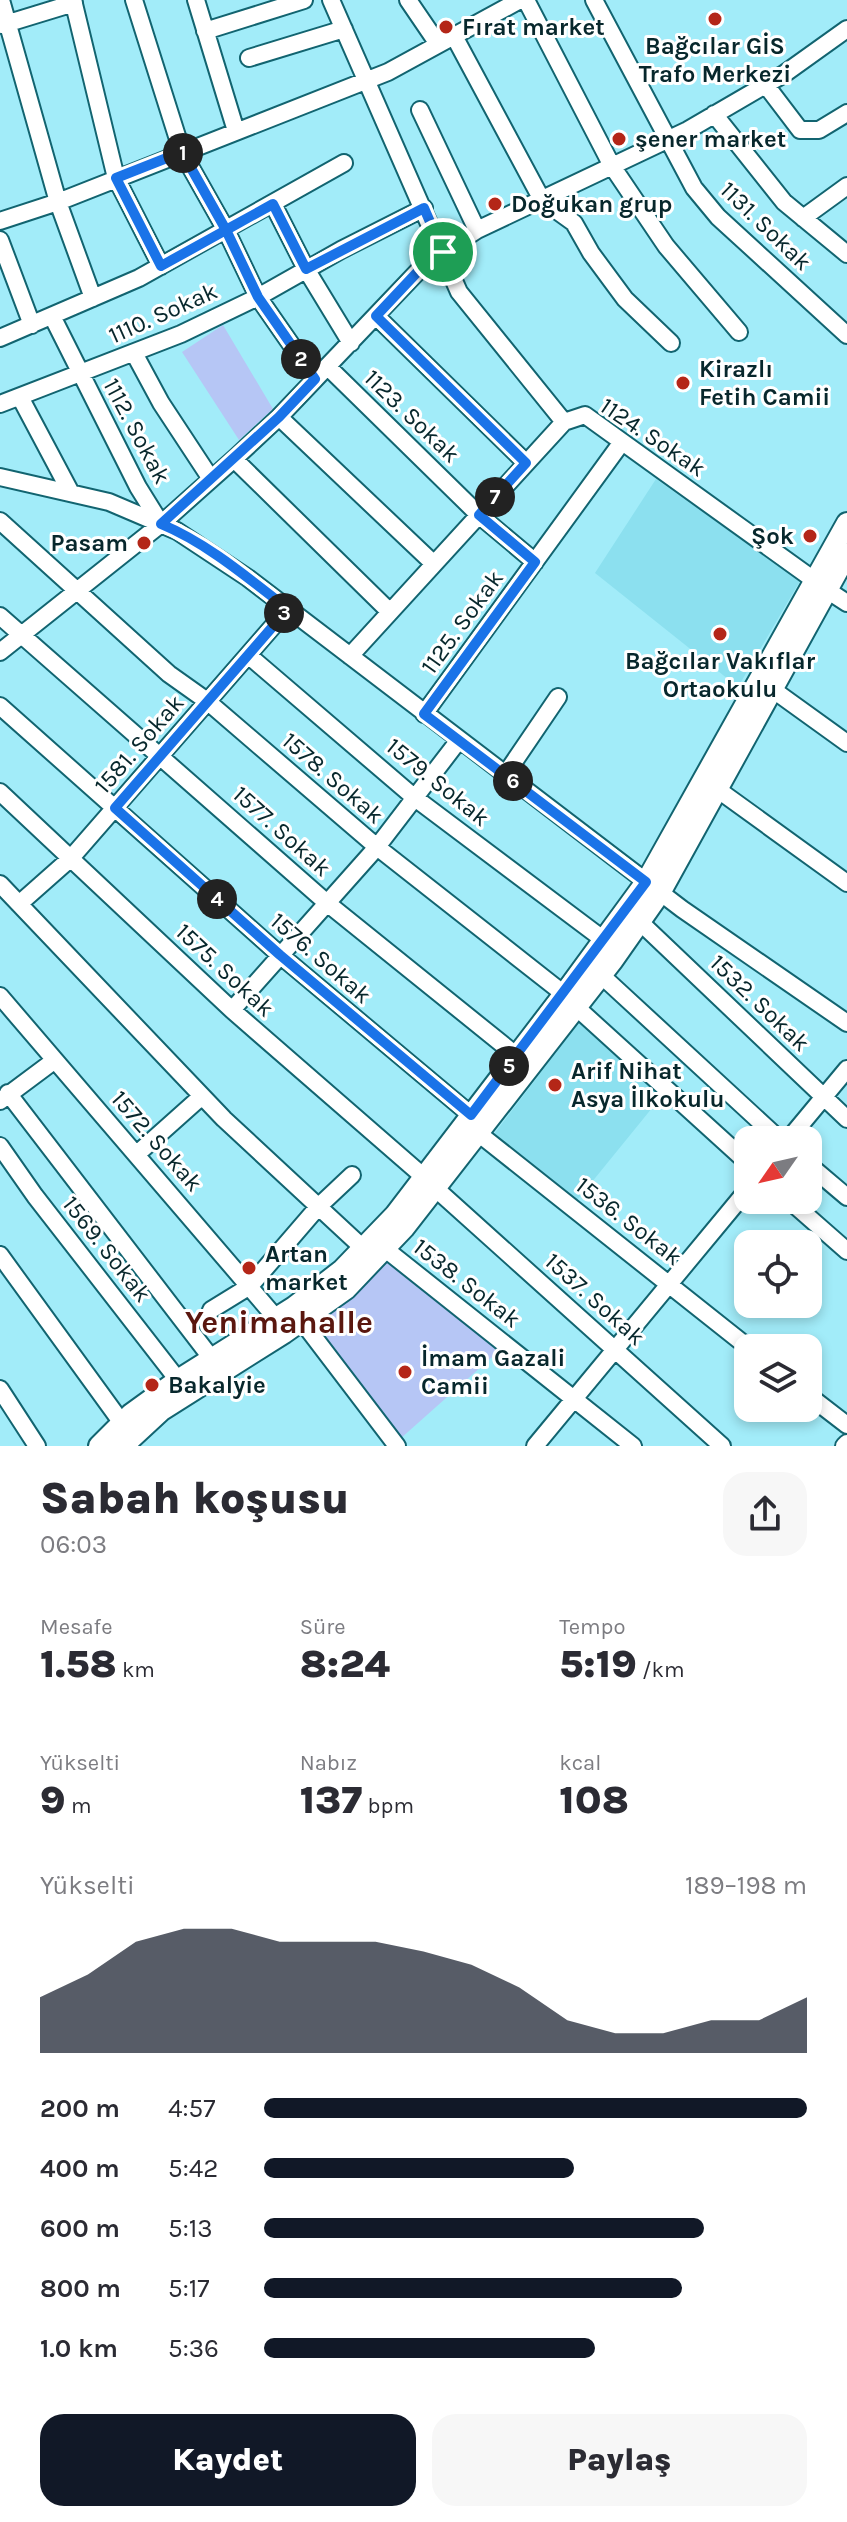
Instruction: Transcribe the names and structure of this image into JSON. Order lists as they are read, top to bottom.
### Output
{
  "streets": {
    "street": [
      "1131. Sokak",
      "1110. Sokak",
      "1123. Sokak",
      "1112. Sokak",
      "1124. Sokak",
      "1125. Sokak",
      "1581. Sokak",
      "1578. Sokak",
      "1579. Sokak",
      "1577. Sokak",
      "1576. Sokak",
      "1575. Sokak",
      "1532. Sokak",
      "1572. Sokak",
      "1536. Sokak",
      "1569. Sokak",
      "1538. Sokak",
      "1537. Sokak"
    ]
  },
  "crossings": [
    ["1110. Sokak", "1112. Sokak"],
    ["1123. Sokak", "1124. Sokak"],
    ["1123. Sokak", "1125. Sokak"],
    ["1124. Sokak", "1125. Sokak"],
    ["1581. Sokak", "1578. Sokak"],
    ["1581. Sokak", "1579. Sokak"],
    ["1581. Sokak", "1577. Sokak"],
    ["1581. Sokak", "1576. Sokak"],
    ["1581. Sokak", "1575. Sokak"],
    ["1576. Sokak", "1536. Sokak"],
    ["1575. Sokak", "1537. Sokak"]
  ],
  "districts": ["Yenimahalle"],
  "places": [
    "Bağcılar GİS Trafo Merkezi",
    "Fırat market",
    "şener market",
    "Doğukan grup",
    "Kirazlı Fetih Camii",
    "Şok",
    "Pasam",
    "Bağcılar Vakıflar Ortaokulu",
    "Arif Nihat Asya İlkokulu",
    "Artan market",
    "İmam Gazali Camii",
    "Bakalyie"
  ],
  "north": "bottom left",
  "page": {
    "pins": [
      "1",
      "2",
      "7",
      "3",
      "6",
      "4",
      "5"
    ],
    "heading": ["Sabah koşusu", "06:03"],
    "stats": [
      ["Mesafe", "1.58 km"],
      ["Süre", "8:24"],
      ["Tempo", "5:19 /km"],
      ["Yükselti", "9 m"],
      ["Nabız", "137 bpm"],
      ["kcal", "108"]
    ],
    "chart": ["Yükselti", "189–198 m"],
    "list": [
      {
        "name": "200 m",
        "note": "4:57"
      },
      {
        "name": "400 m",
        "note": "5:42"
      },
      {
        "name": "600 m",
        "note": "5:13"
      },
      {
        "name": "800 m",
        "note": "5:17"
      },
      {
        "name": "1.0 km",
        "note": "5:36"
      }
    ],
    "buttons": ["Kaydet", "Paylaş"]
  }
}
